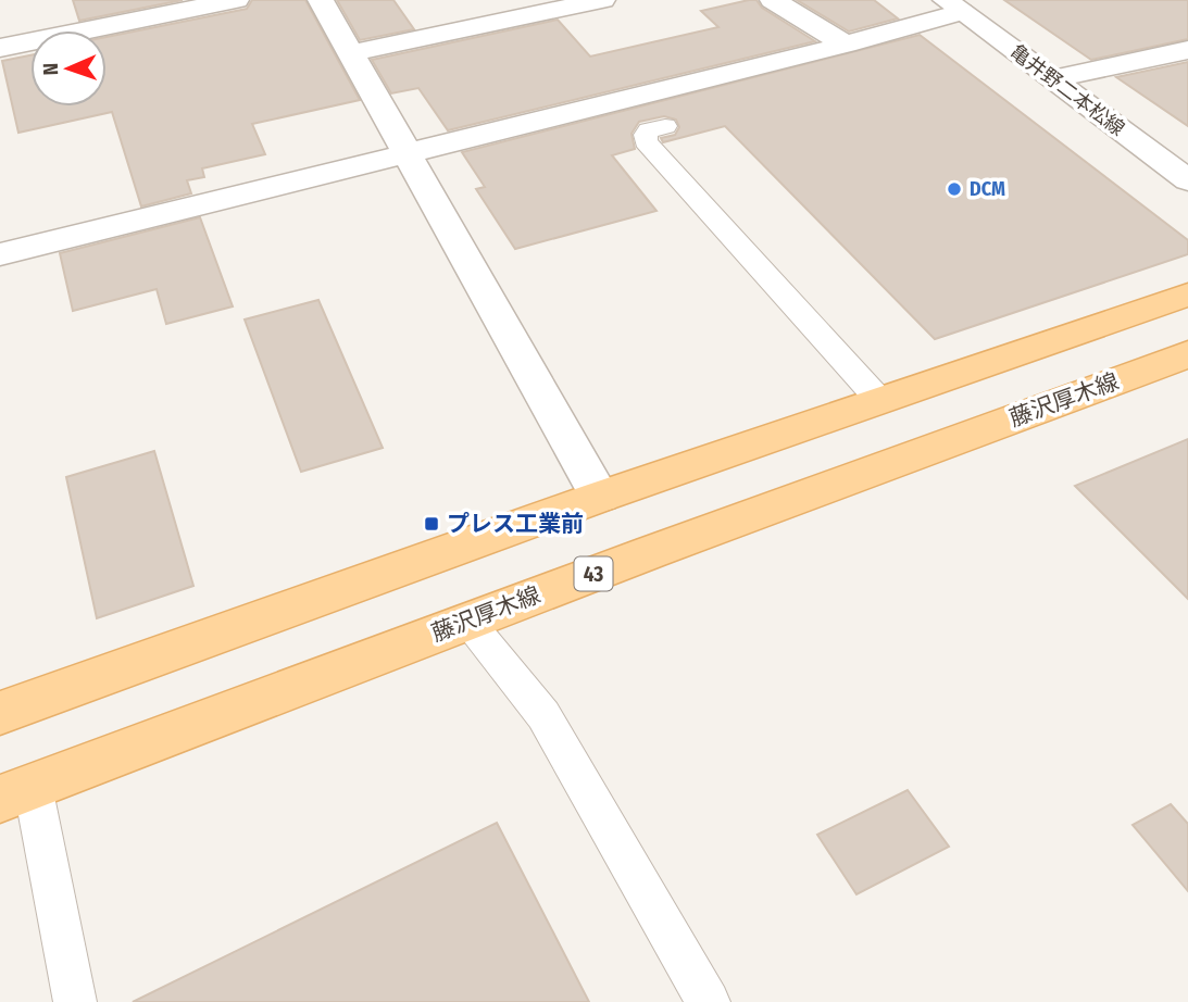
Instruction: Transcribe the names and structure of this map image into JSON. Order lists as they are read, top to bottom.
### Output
{
  "streets": {
    "main road": ["藤沢厚木線", "43"],
    "street": ["亀井野二本松線"]
  },
  "places": {
    "other": ["DCM"],
    "transit": ["プレス工業前"]
  },
  "north": "left"
}
